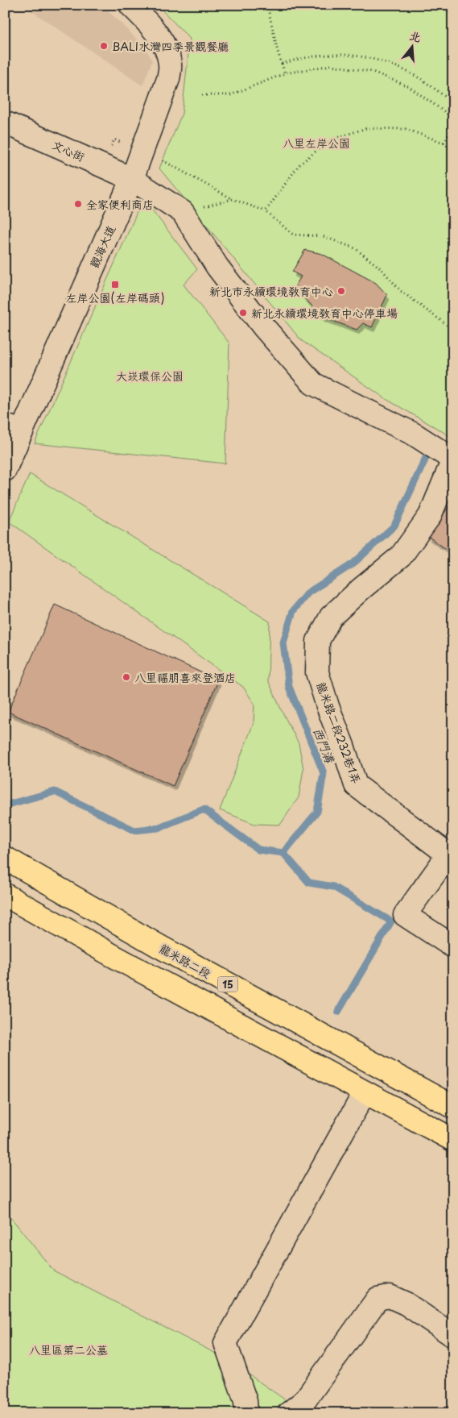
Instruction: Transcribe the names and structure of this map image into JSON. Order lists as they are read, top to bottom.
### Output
{
  "streets": {
    "main road": ["龍米路二段", "15"],
    "street": ["文心街", "觀海大道", "龍米路二段232巷1弄"]
  },
  "crossings": [
    ["文心街", "觀海大道"]
  ],
  "water": ["西門溝"],
  "parks": ["八里左岸公園", "大崁環保公園", "八里區第二公墓"],
  "places": {
    "other": [
      "BALI水灣四季景觀餐廳",
      "全家便利商店",
      "新北市永續環境教育中心",
      "新北永續環境教育中心停車場",
      "八里福朋喜來登酒店"
    ],
    "transit": ["左岸公園(左岸碼頭)"]
  },
  "north": "top"
}
